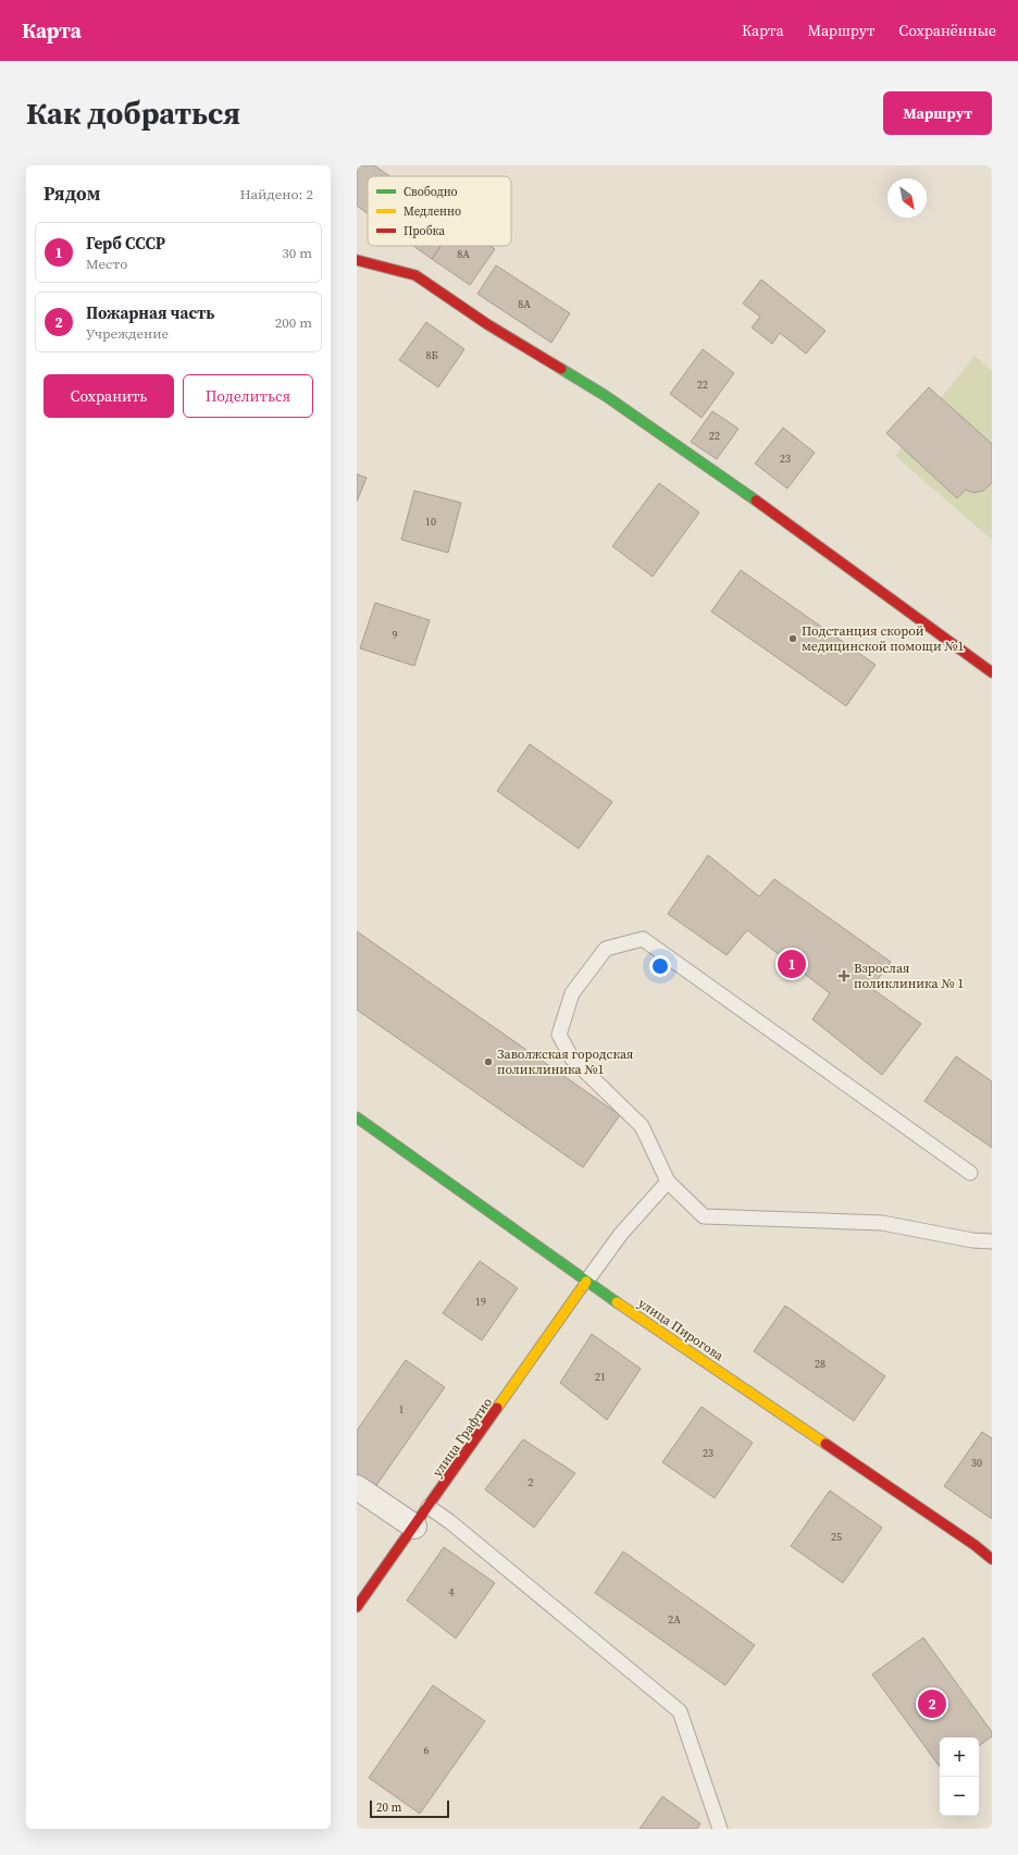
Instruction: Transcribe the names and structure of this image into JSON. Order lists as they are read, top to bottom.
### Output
{
  "streets": {
    "street": ["улица Пирогова", "улица Графтио"]
  },
  "crossings": [
    ["улица Пирогова", "улица Графтио"]
  ],
  "places": {
    "other": ["Подстанция скорой медицинской помощи №1", "Заволжская городская поликлиника №1"],
    "health": ["Взрослая поликлиника № 1"]
  },
  "house_numbers": [
    "8А",
    "8А",
    "8Б",
    "22",
    "22",
    "23",
    "10",
    "9",
    "19",
    "28",
    "21",
    "1",
    "23",
    "30",
    "2",
    "25",
    "4",
    "2А",
    "6"
  ],
  "legend": ["Свободно", "Медленно", "Пробка"],
  "scale_bar": "20 m",
  "north": "bottom right",
  "page": {
    "header": "Карта",
    "nav": ["Карта", "Маршрут", "Сохранённые"],
    "buttons": [
      "Маршрут",
      ["Сохранить", "Поделиться"]
    ],
    "title": "Как добраться",
    "heading": ["Рядом", "Найдено: 2"],
    "list": [
      {
        "mark": "1",
        "name": "Герб СССР",
        "note": "Место",
        "value": "30 m"
      },
      {
        "mark": "2",
        "name": "Пожарная часть",
        "note": "Учреждение",
        "value": "200 m"
      }
    ],
    "pins": ["1", "2"],
    "map_buttons": ["+", "−"],
    "scale": "20 m"
  }
}
